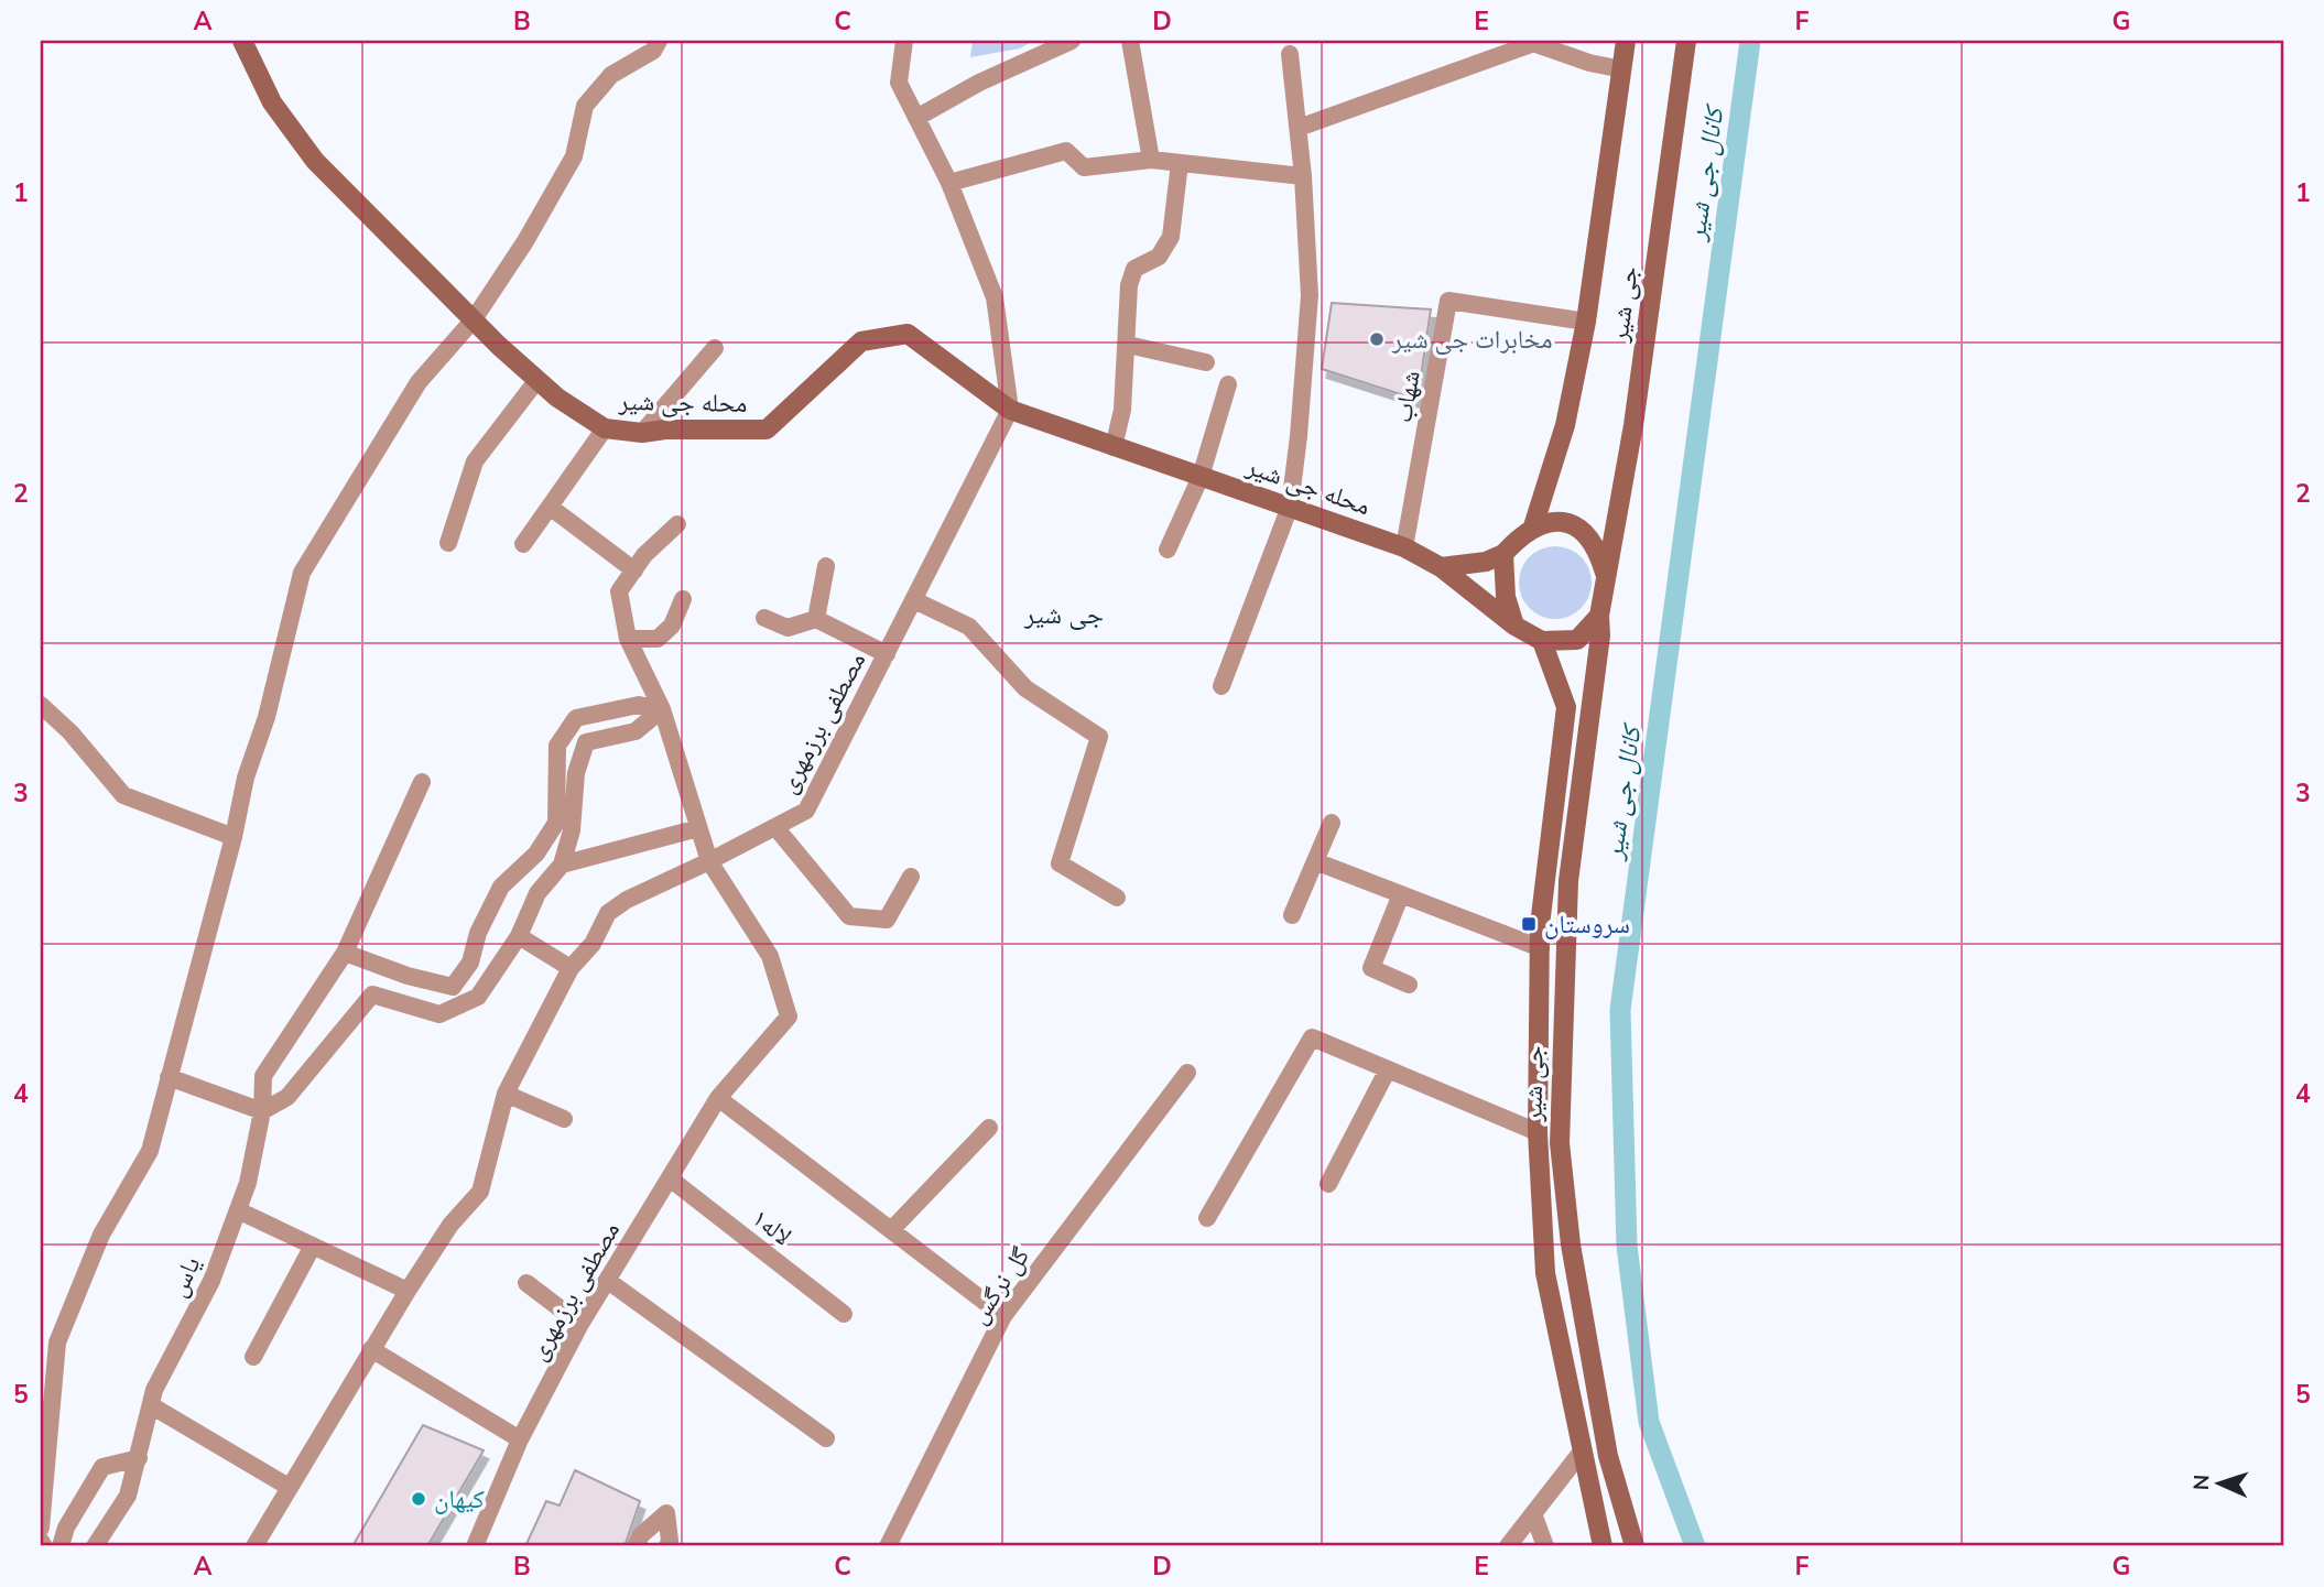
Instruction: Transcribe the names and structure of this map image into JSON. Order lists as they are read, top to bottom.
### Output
{
  "streets": {
    "main road": ["جی شیر", "محله جی شیر"],
    "street": [
      "شهاب",
      "مصطفی برزمهری",
      "لاله۱",
      "یاس",
      "گل نرگس"
    ]
  },
  "crossings": [
    ["جی شیر", "شهاب"],
    ["جی شیر", "محله جی شیر"],
    ["شهاب", "محله جی شیر"],
    ["محله جی شیر", "مصطفی برزمهری"],
    ["مصطفی برزمهری", "لاله۱"]
  ],
  "districts": ["جی شیر"],
  "water": ["کانال جی شیر"],
  "places": {
    "other": ["مخابرات جی شیر", "کیهان"],
    "transit": ["سروستان"]
  },
  "north": "left",
  "grid": {
    "columns": [
      "A",
      "B",
      "C",
      "D",
      "E",
      "F",
      "G"
    ],
    "rows": [
      "1",
      "2",
      "3",
      "4",
      "5"
    ]
  }
}
